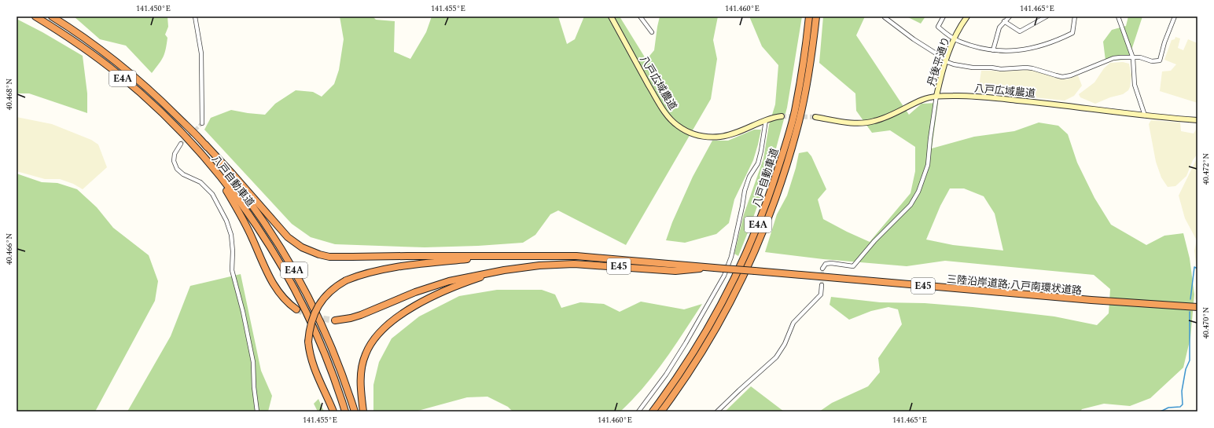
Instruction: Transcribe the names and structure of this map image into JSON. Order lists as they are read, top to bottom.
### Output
{
  "streets": {
    "highway": [
      "E4A",
      "八戸自動車道",
      "E45",
      "三陸沿岸道路;八戸南環状道路"
    ],
    "street": ["丹後平通り", "八戸広域農道"]
  },
  "crossings": [
    ["丹後平通り", "八戸広域農道"]
  ],
  "coordinates": [
    "141.450°E",
    "141.455°E",
    "141.460°E",
    "141.465°E",
    "40.468°N",
    "40.472°N",
    "40.466°N",
    "40.470°N"
  ]
}
